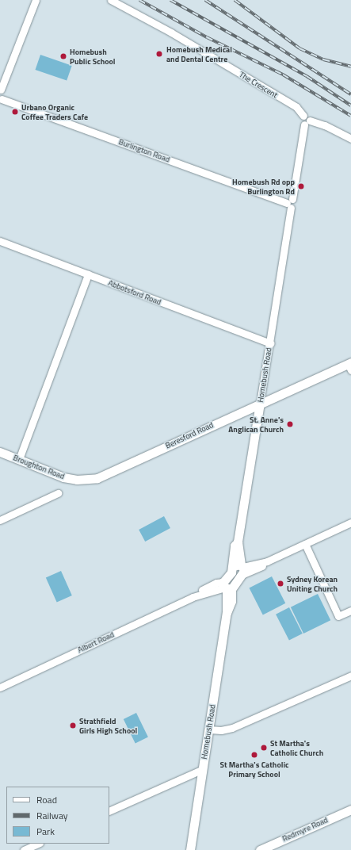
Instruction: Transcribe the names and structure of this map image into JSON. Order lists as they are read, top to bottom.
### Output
{
  "streets": {
    "main road": [
      "Homebush Road",
      "Beresford Road",
      "Broughton Road",
      "Redmyre Road"
    ],
    "street": [
      "The Crescent",
      "Burlington Road",
      "Abbotsford Road",
      "Albert Road"
    ]
  },
  "crossings": [
    ["The Crescent", "Homebush Road"],
    ["Burlington Road", "Homebush Road"],
    ["Abbotsford Road", "Homebush Road"],
    ["Homebush Road", "Beresford Road"],
    ["Homebush Road", "Albert Road"],
    ["Beresford Road", "Broughton Road"]
  ],
  "places": [
    "Homebush Medical and Dental Centre",
    "Homebush Public School",
    "Urbano Organic Coffee Traders Cafe",
    "Homebush Rd opp Burlington Rd",
    "St. Anne's Anglican Church",
    "Sydney Korean Uniting Church",
    "Strathfield Girls High School",
    "St Martha's Catholic Church",
    "St Martha's Catholic Primary School"
  ],
  "legend": ["Road", "Railway", "Park"]
}
